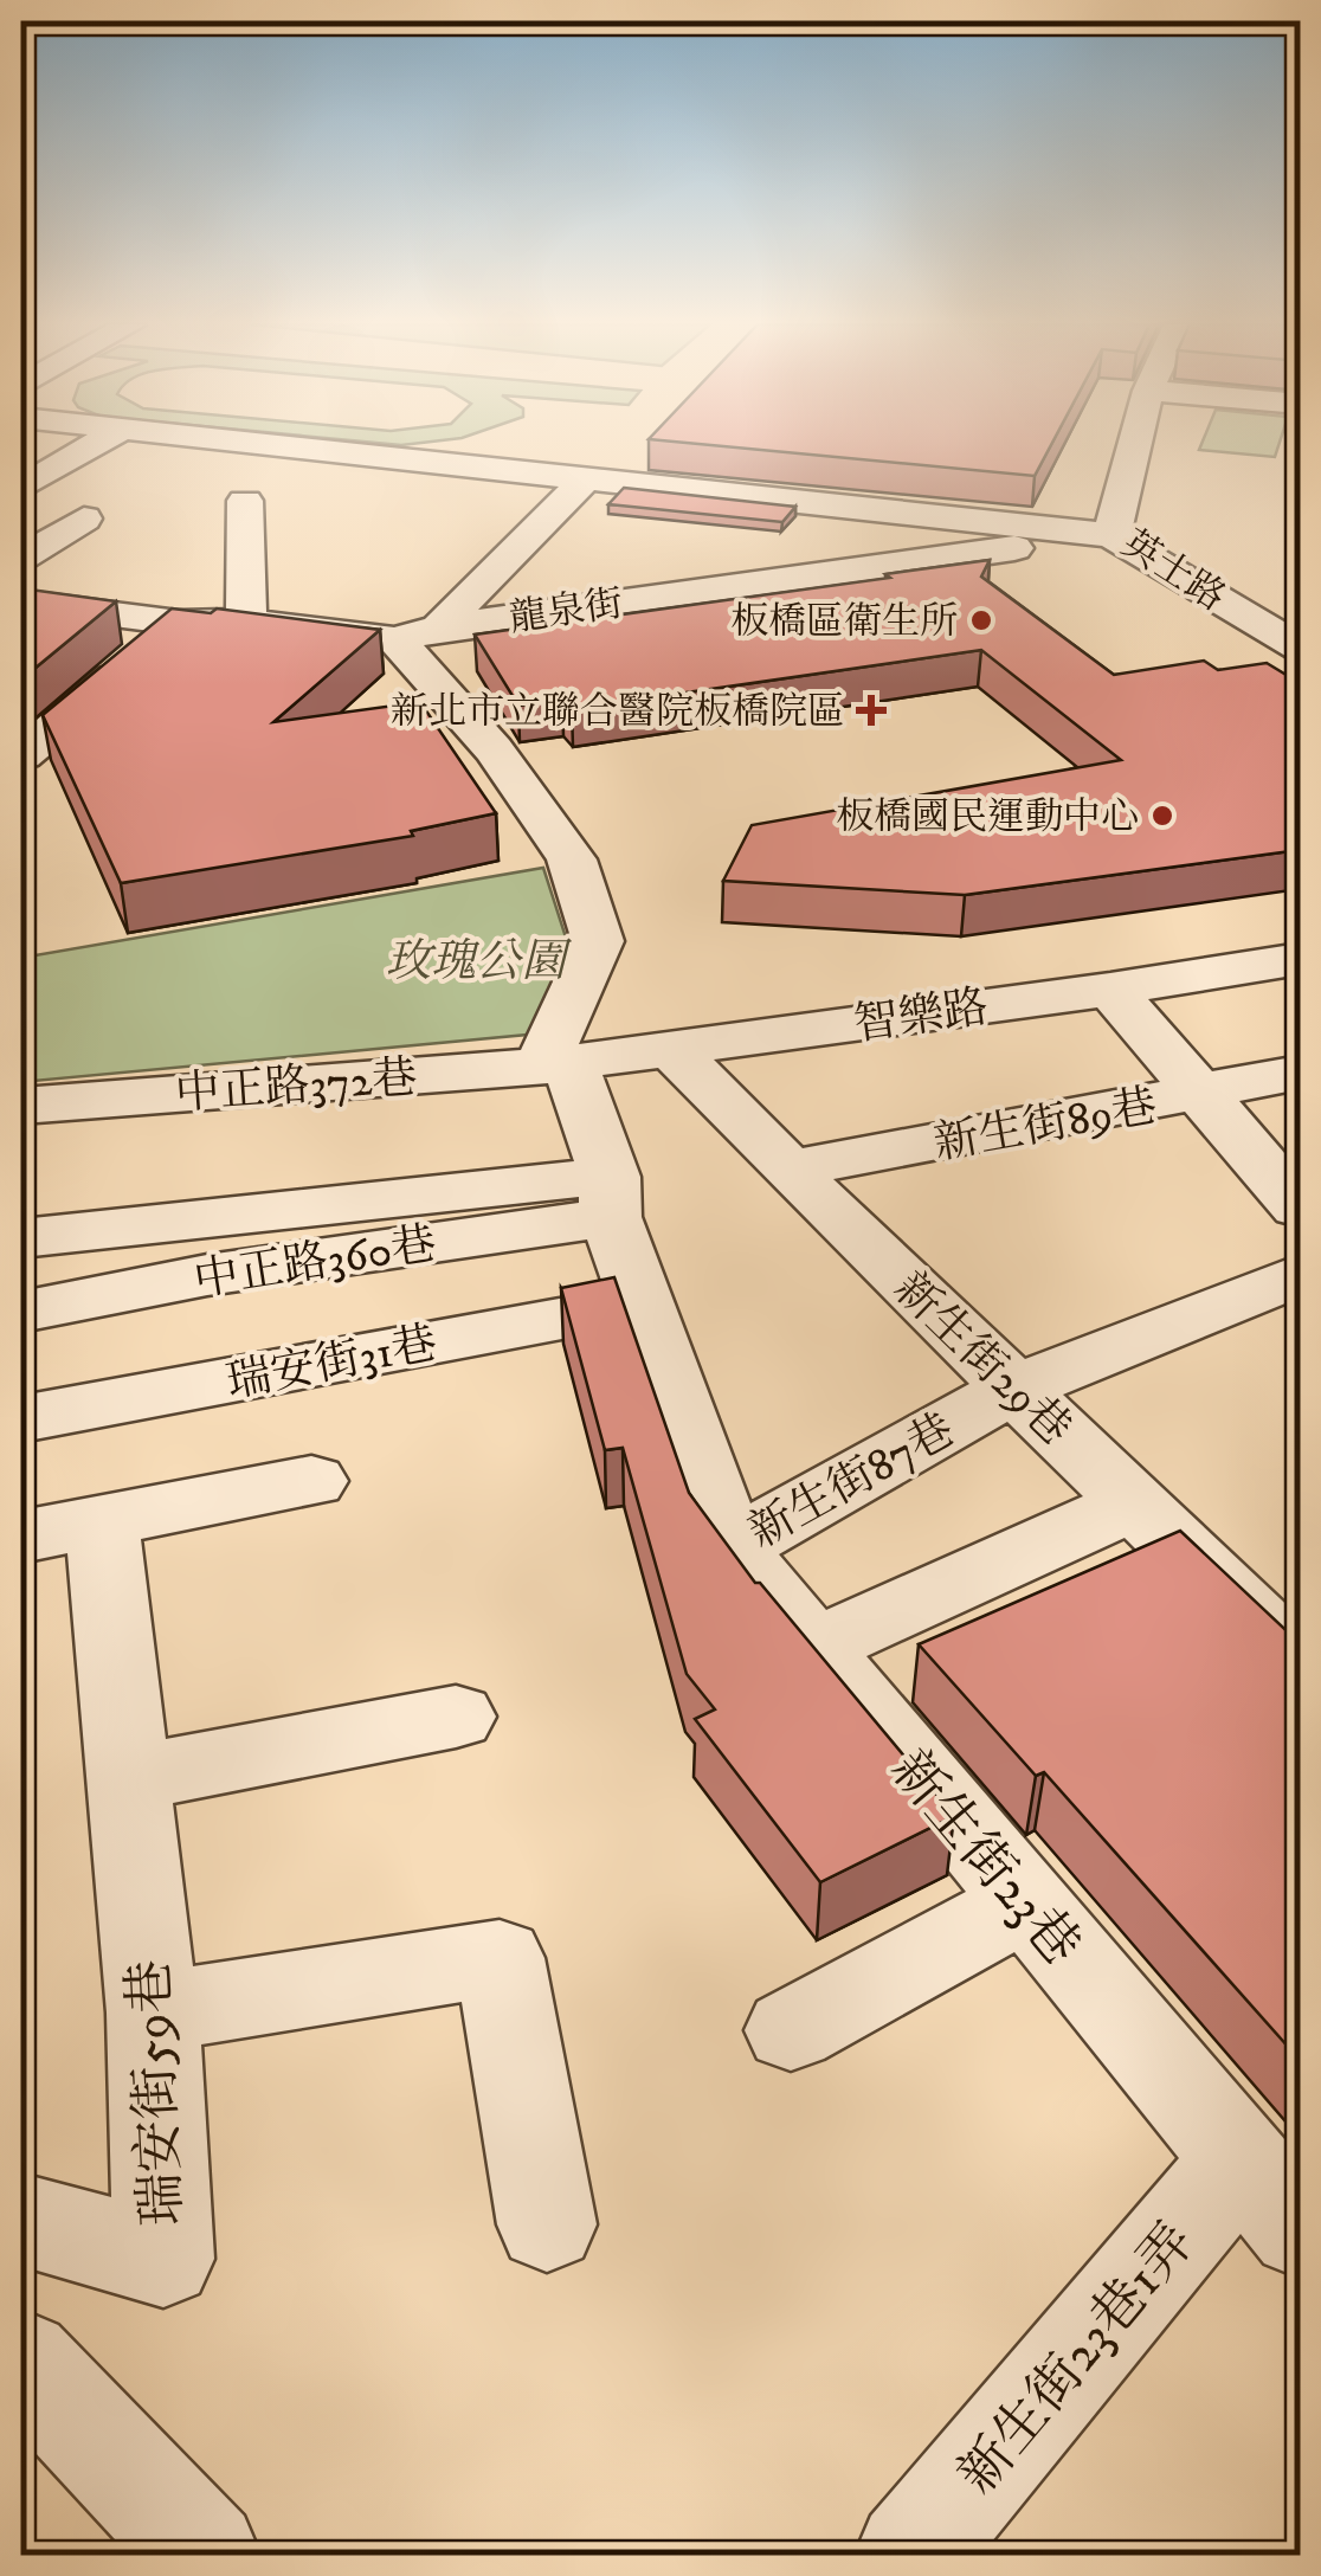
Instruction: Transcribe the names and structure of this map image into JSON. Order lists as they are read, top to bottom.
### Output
{
  "streets": {
    "street": [
      "英士路",
      "龍泉街",
      "智樂路",
      "中正路372巷",
      "新生街89巷",
      "中正路360巷",
      "新生街29巷",
      "瑞安街31巷",
      "新生街87巷",
      "新生街23巷",
      "瑞安街59巷",
      "新生街23巷1弄"
    ]
  },
  "crossings": [
    ["英士路", "龍泉街"],
    ["智樂路", "中正路372巷"],
    ["智樂路", "新生街29巷"],
    ["智樂路", "新生街23巷"],
    ["中正路372巷", "新生街23巷"],
    ["新生街89巷", "新生街29巷"],
    ["中正路360巷", "新生街23巷"],
    ["新生街29巷", "新生街87巷"],
    ["瑞安街31巷", "新生街23巷"],
    ["新生街87巷", "新生街23巷"],
    ["新生街23巷", "新生街23巷1弄"]
  ],
  "parks": ["玫瑰公園"],
  "places": {
    "other": ["板橋區衛生所", "板橋國民運動中心"],
    "health": ["新北市立聯合醫院板橋院區"]
  }
}
